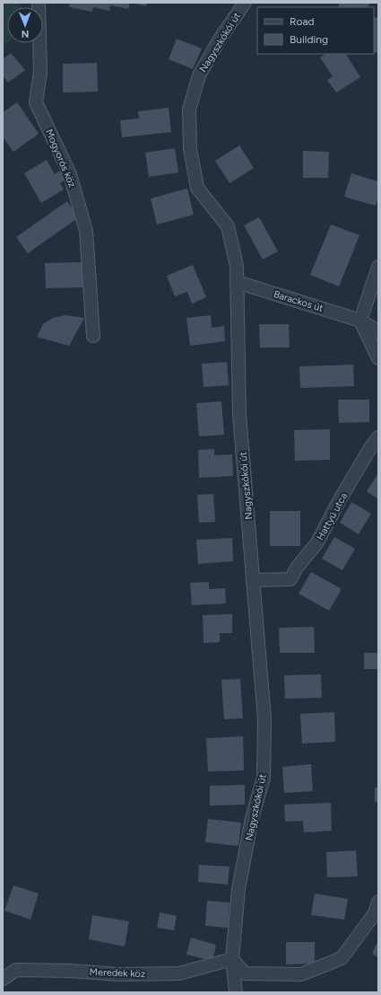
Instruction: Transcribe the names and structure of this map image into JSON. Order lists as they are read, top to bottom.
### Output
{
  "streets": {
    "street": [
      "Nagyszkókói út",
      "Mogyorós köz",
      "Barackos út",
      "Hattyú utca",
      "Meredek köz"
    ]
  },
  "crossings": [
    ["Nagyszkókói út", "Barackos út"],
    ["Nagyszkókói út", "Hattyú utca"],
    ["Nagyszkókói út", "Meredek köz"]
  ],
  "legend": ["Road", "Building"],
  "north": "bottom"
}
